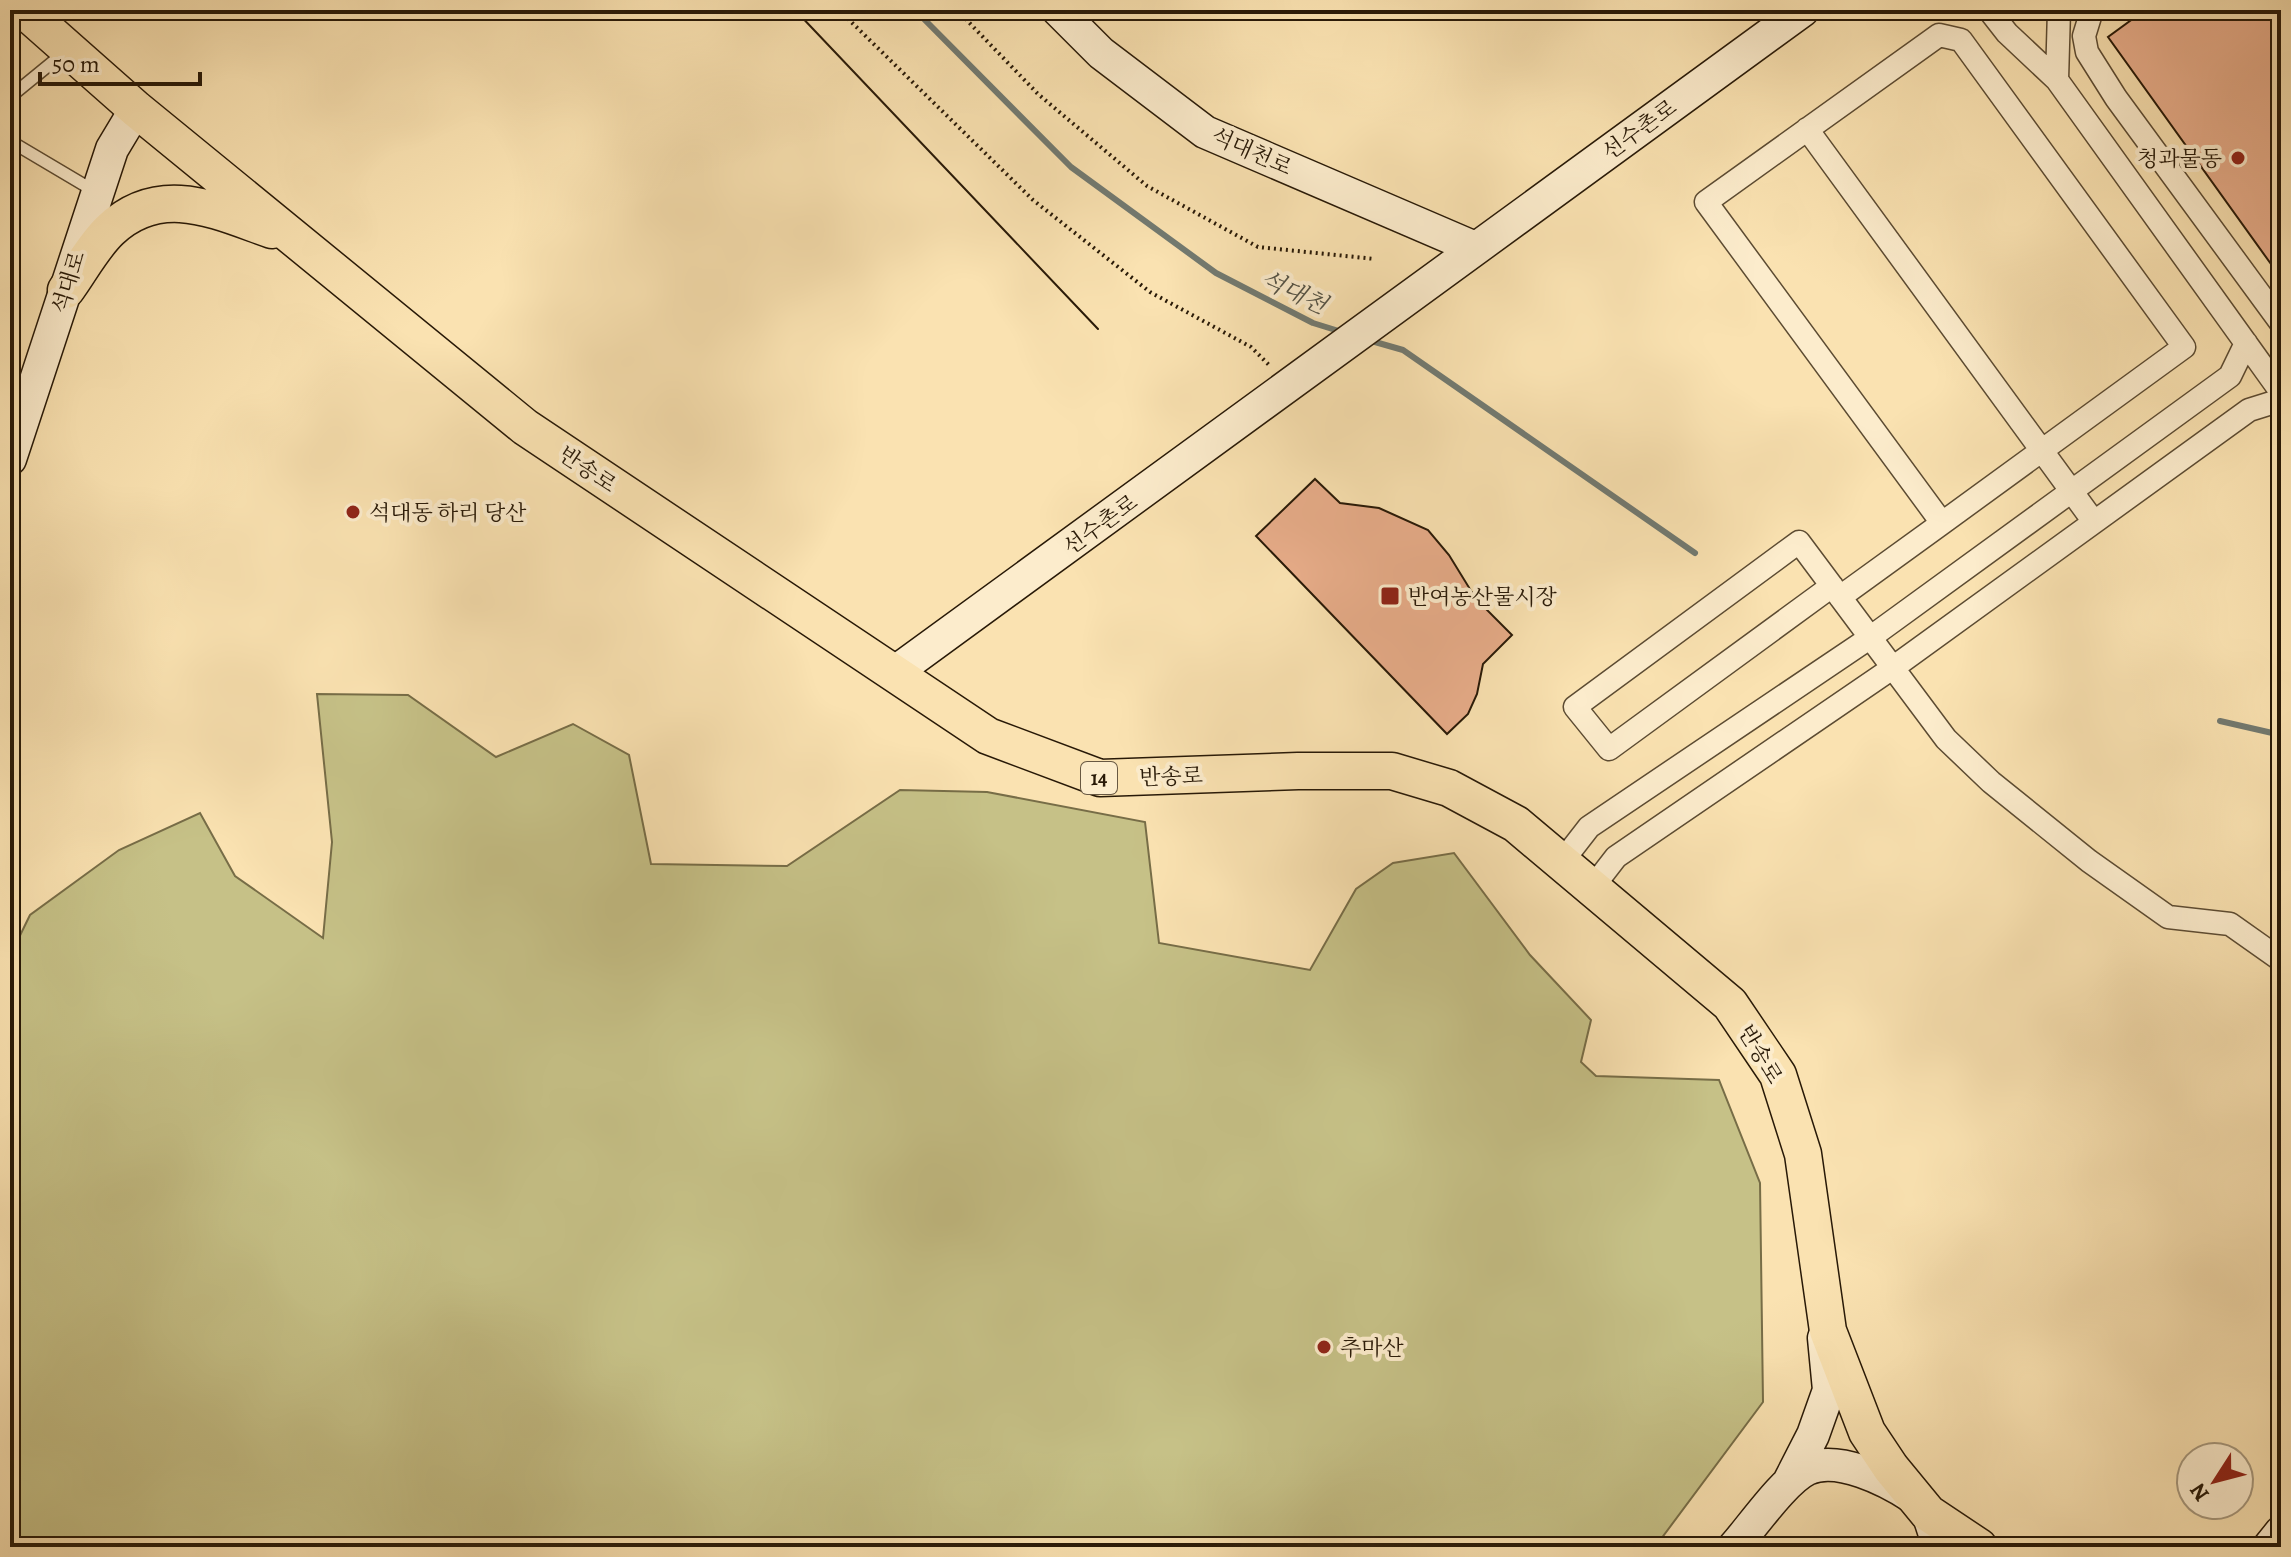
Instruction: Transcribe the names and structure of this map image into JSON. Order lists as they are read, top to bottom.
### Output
{
  "streets": {
    "main road": [
      "선수촌로",
      "석대천로",
      "석대로",
      "반송로",
      "14"
    ]
  },
  "crossings": [
    ["선수촌로", "석대천로"],
    ["선수촌로", "반송로"],
    ["석대로", "반송로"]
  ],
  "water": ["석대천"],
  "places": {
    "other": ["청과물동", "석대동 하리 당산", "추마산"],
    "transit": ["반여농산물시장"]
  },
  "scale_bar": "50 m",
  "north": "bottom left"
}
